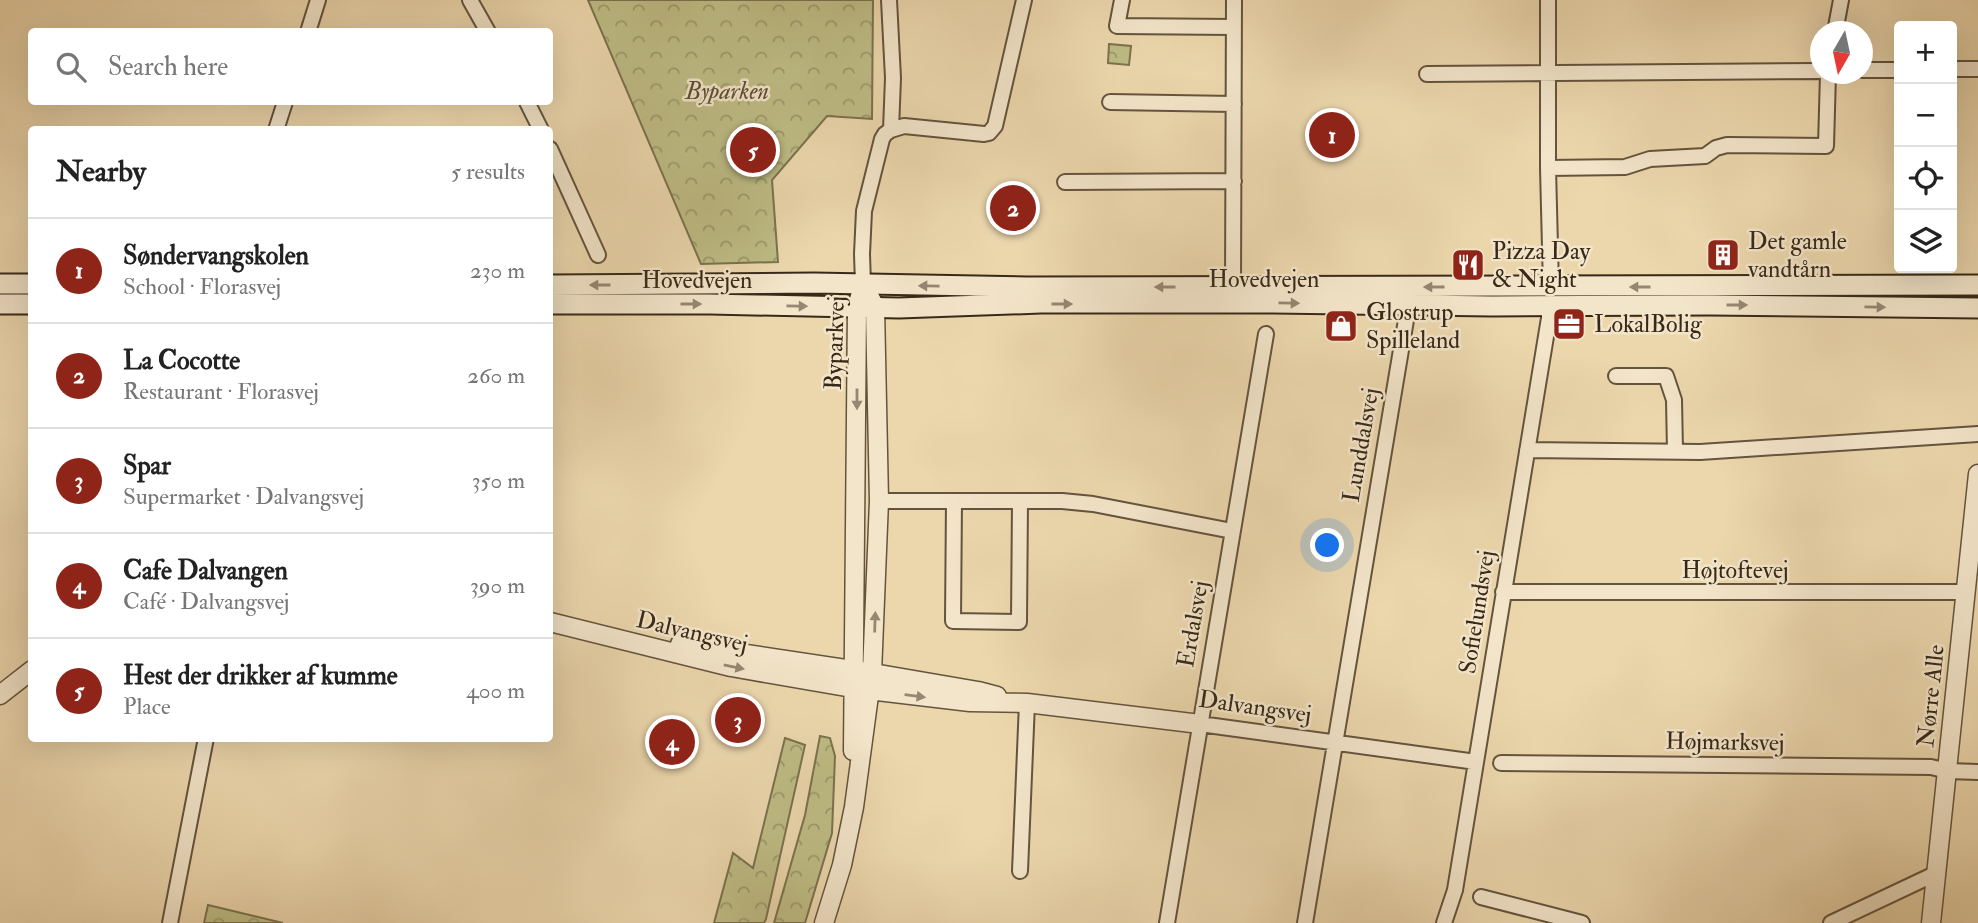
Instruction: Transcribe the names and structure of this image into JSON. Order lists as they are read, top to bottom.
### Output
{
  "streets": {
    "main road": ["Hovedvejen"],
    "street": [
      "Byparkvej",
      "Lunddalsvej",
      "Højtoftevej",
      "Sofielundsvej",
      "Erdalsvej",
      "Dalvangsvej",
      "Nørre Alle",
      "Højmarksvej"
    ]
  },
  "crossings": [
    ["Hovedvejen", "Byparkvej"],
    ["Hovedvejen", "Lunddalsvej"],
    ["Hovedvejen", "Sofielundsvej"],
    ["Byparkvej", "Dalvangsvej"],
    ["Lunddalsvej", "Dalvangsvej"],
    ["Højtoftevej", "Sofielundsvej"],
    ["Højtoftevej", "Nørre Alle"],
    ["Sofielundsvej", "Dalvangsvej"],
    ["Erdalsvej", "Dalvangsvej"],
    ["Nørre Alle", "Højmarksvej"]
  ],
  "parks": ["Byparken"],
  "places": {
    "building": ["Det gamle vandtårn"],
    "restaurant": ["Pizza Day & Night"],
    "office": ["LokalBolig"],
    "shop": ["Glostrup Spilleland"]
  },
  "north": "bottom",
  "page": {
    "map_buttons": ["+", "−"],
    "search": "Search here",
    "pins": [
      "1",
      "5",
      "2",
      "3",
      "4"
    ],
    "heading": ["Nearby", "5 results"],
    "list": [
      {
        "mark": "1",
        "name": "Søndervangskolen",
        "note": "School · Florasvej",
        "value": "230 m"
      },
      {
        "mark": "2",
        "name": "La Cocotte",
        "note": "Restaurant · Florasvej",
        "value": "260 m"
      },
      {
        "mark": "3",
        "name": "Spar",
        "note": "Supermarket · Dalvangsvej",
        "value": "350 m"
      },
      {
        "mark": "4",
        "name": "Cafe Dalvangen",
        "note": "Café · Dalvangsvej",
        "value": "390 m"
      },
      {
        "mark": "5",
        "name": "Hest der drikker af kumme",
        "note": "Place",
        "value": "400 m"
      }
    ]
  }
}
